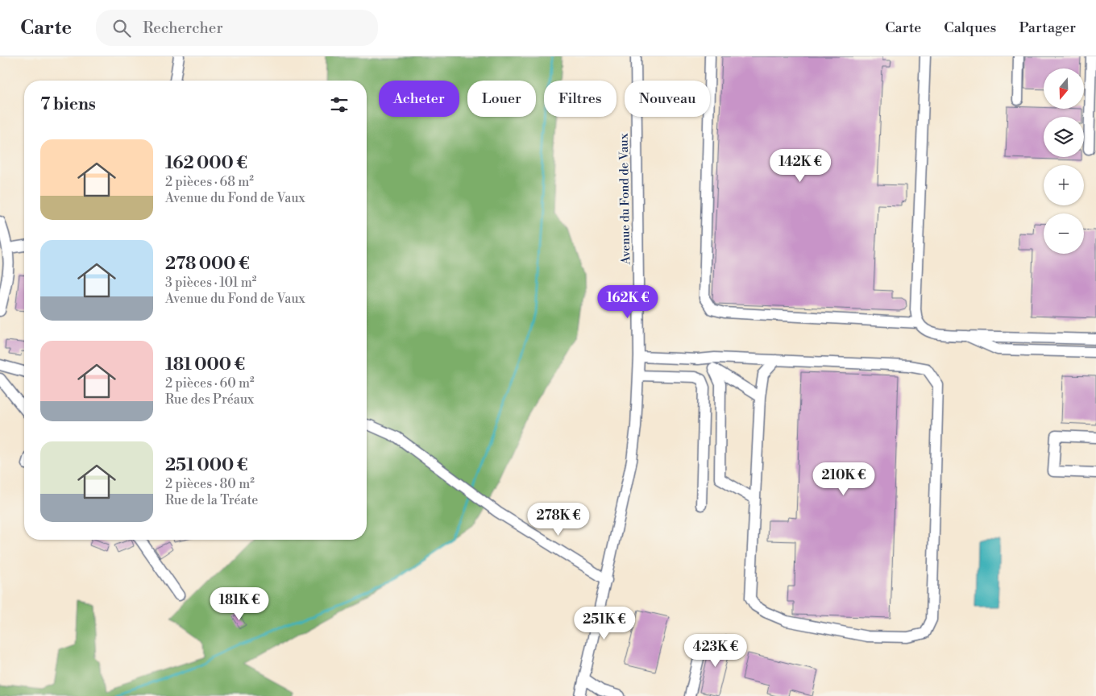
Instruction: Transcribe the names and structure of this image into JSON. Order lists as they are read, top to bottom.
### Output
{
  "streets": {
    "street": ["Avenue du Fond de Vaux"]
  },
  "north": "bottom",
  "page": {
    "header": "Carte",
    "search": "Rechercher",
    "nav": ["Carte", "Calques", "Partager"],
    "map_buttons": ["+", "−"],
    "chip": [
      "Acheter",
      "Louer",
      "Filtres",
      "Nouveau"
    ],
    "heading": "7 biens",
    "list": [
      {
        "name": "162 000 €",
        "note": "2 pièces · 68 m² · Avenue du Fond de Vaux"
      },
      {
        "name": "278 000 €",
        "note": "3 pièces · 101 m² · Avenue du Fond de Vaux"
      },
      {
        "name": "181 000 €",
        "note": "2 pièces · 60 m² · Rue des Préaux"
      },
      {
        "name": "251 000 €",
        "note": "2 pièces · 80 m² · Rue de la Tréate"
      }
    ],
    "price": [
      "142K €",
      "162K €",
      "210K €",
      "278K €",
      "181K €",
      "251K €",
      "423K €"
    ]
  }
}
